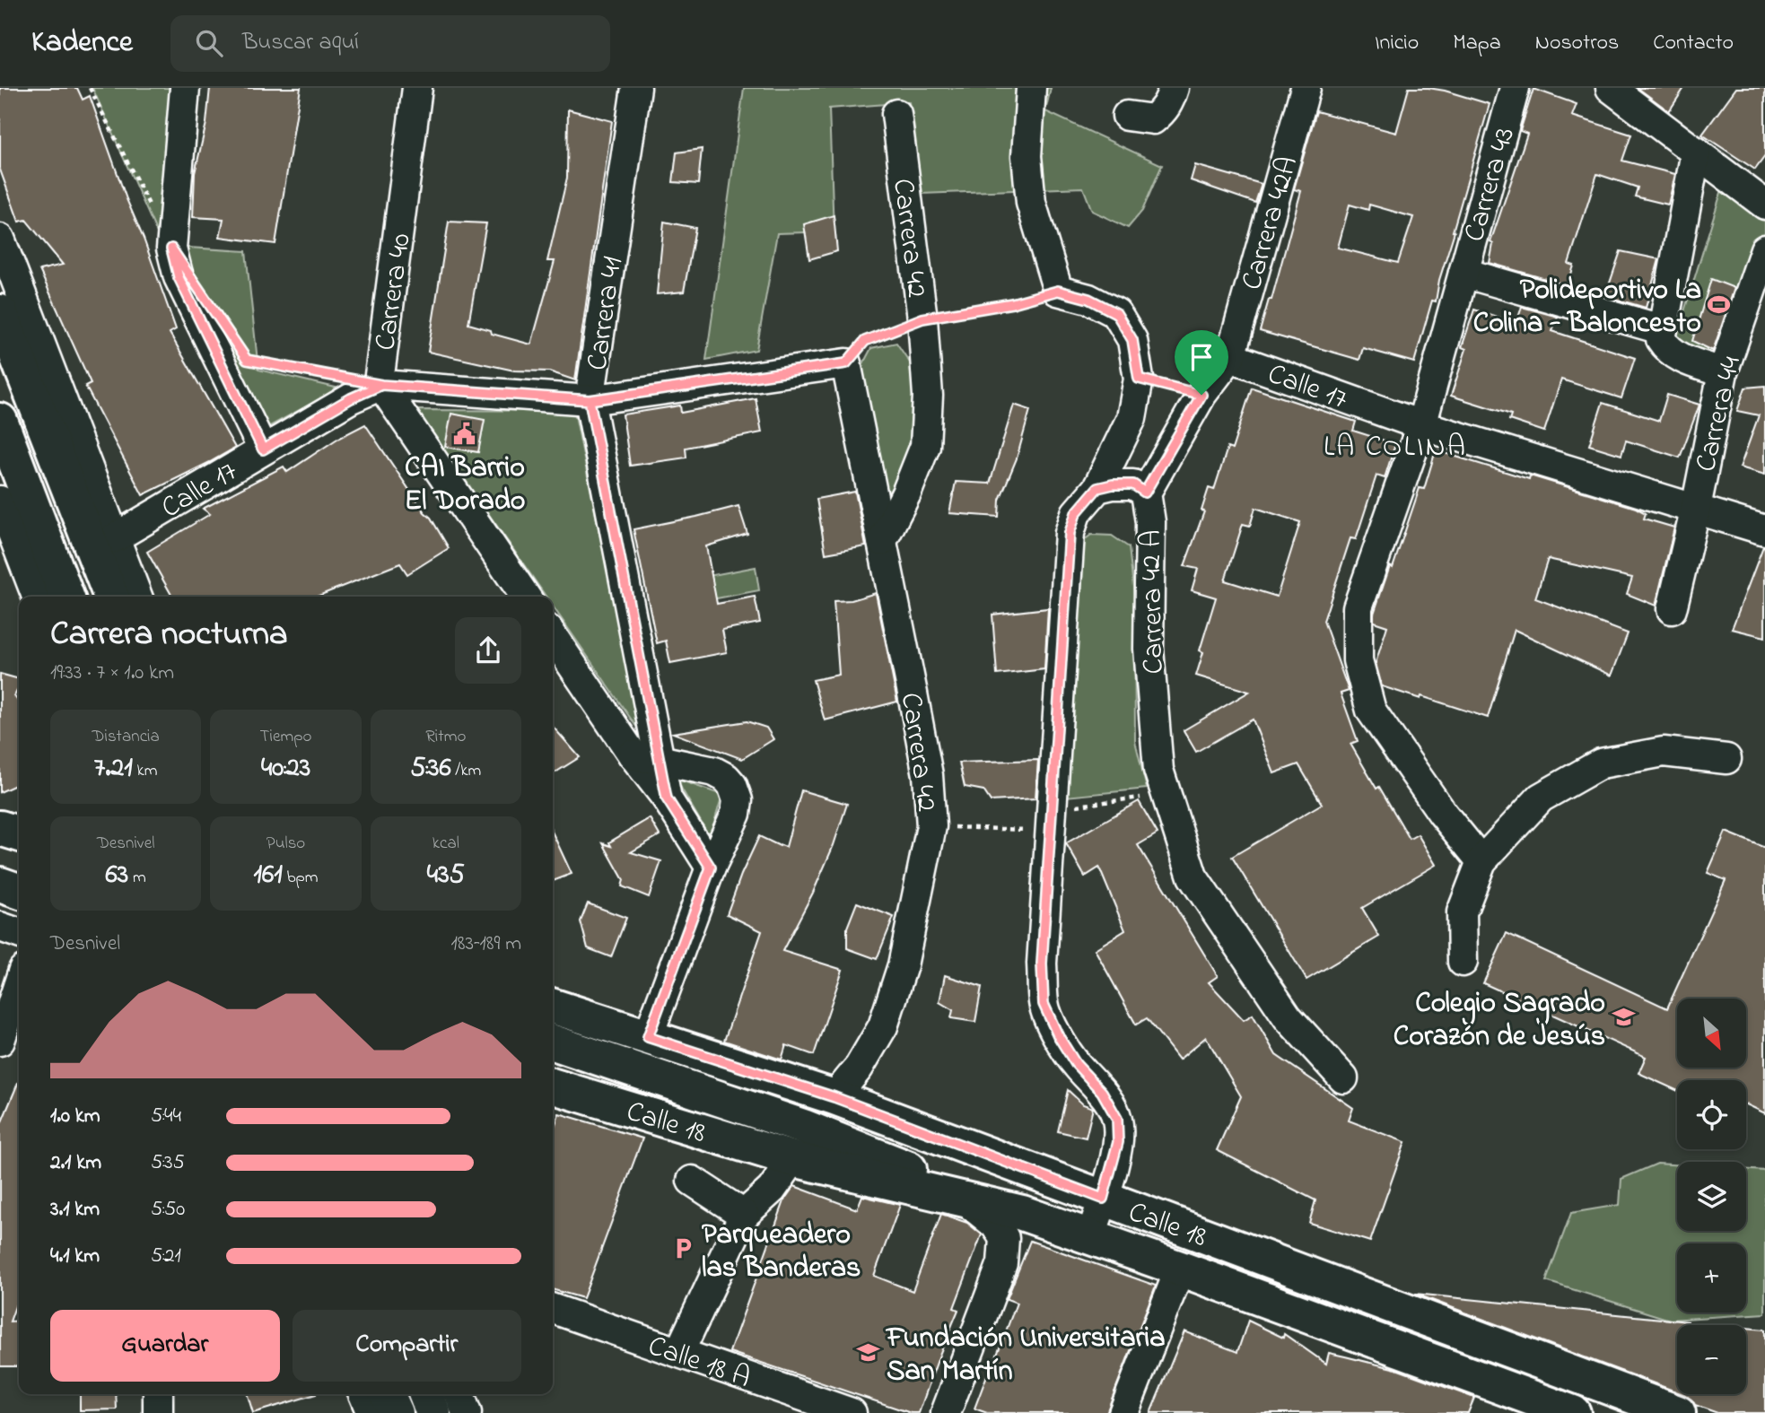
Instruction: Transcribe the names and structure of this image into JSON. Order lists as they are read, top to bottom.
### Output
{
  "streets": {
    "main road": ["Calle 18"],
    "street": [
      "Carrera 43",
      "Carrera 42A",
      "Carrera 42",
      "Carrera 40",
      "Carrera 41",
      "Calle 17",
      "Carrera 44",
      "Carrera 42 A",
      "Calle 18 A"
    ]
  },
  "crossings": [
    ["Carrera 43", "Calle 17"],
    ["Carrera 42A", "Calle 17"],
    ["Carrera 42", "Calle 18"],
    ["Carrera 40", "Calle 17"],
    ["Calle 17", "Carrera 44"]
  ],
  "districts": ["LA COLINA"],
  "places": {
    "sports": ["Polideportivo La Colina - Baloncesto"],
    "public building": ["CAI Barrio El Dorado"],
    "school or university": ["Colegio Sagrado Corazón de Jesús", "Fundación Universitaria San Martín"],
    "parking": ["Parqueadero las Banderas"]
  },
  "north": "bottom right",
  "page": {
    "header": "Kadence",
    "search": "Buscar aquí",
    "nav": [
      "Inicio",
      "Mapa",
      "Nosotros",
      "Contacto"
    ],
    "heading": ["Carrera nocturna", "19:33 · 7 × 1.0 km"],
    "stats": [
      ["Distancia", "7.21 km"],
      ["Tiempo", "40:23"],
      ["Ritmo", "5:36 /km"],
      ["Desnivel", "63 m"],
      ["Pulso", "161 bpm"],
      ["kcal", "435"]
    ],
    "chart": ["Desnivel", "183–189 m"],
    "map_buttons": ["+", "−"],
    "list": [
      {
        "name": "1.0 km",
        "note": "5:44"
      },
      {
        "name": "2.1 km",
        "note": "5:35"
      },
      {
        "name": "3.1 km",
        "note": "5:50"
      },
      {
        "name": "4.1 km",
        "note": "5:21"
      }
    ],
    "buttons": ["Guardar", "Compartir"]
  }
}
